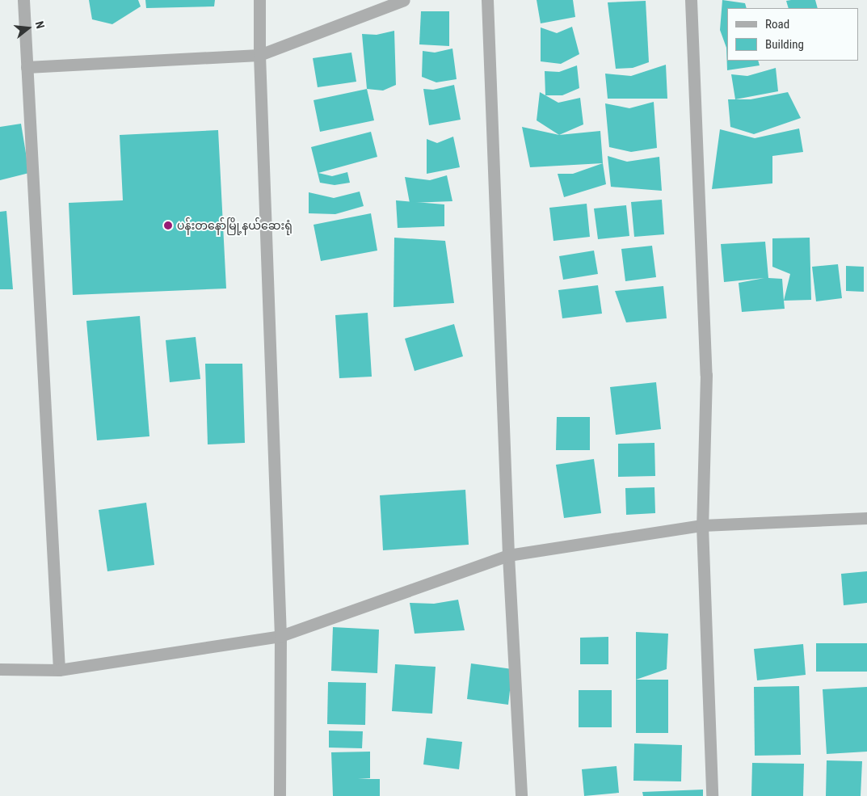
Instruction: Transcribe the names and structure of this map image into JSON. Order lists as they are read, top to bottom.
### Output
{
  "places": ["ပန်းတနော်မြို့နယ်ဆေးရုံ"],
  "legend": ["Road", "Building"],
  "north": "right"
}
